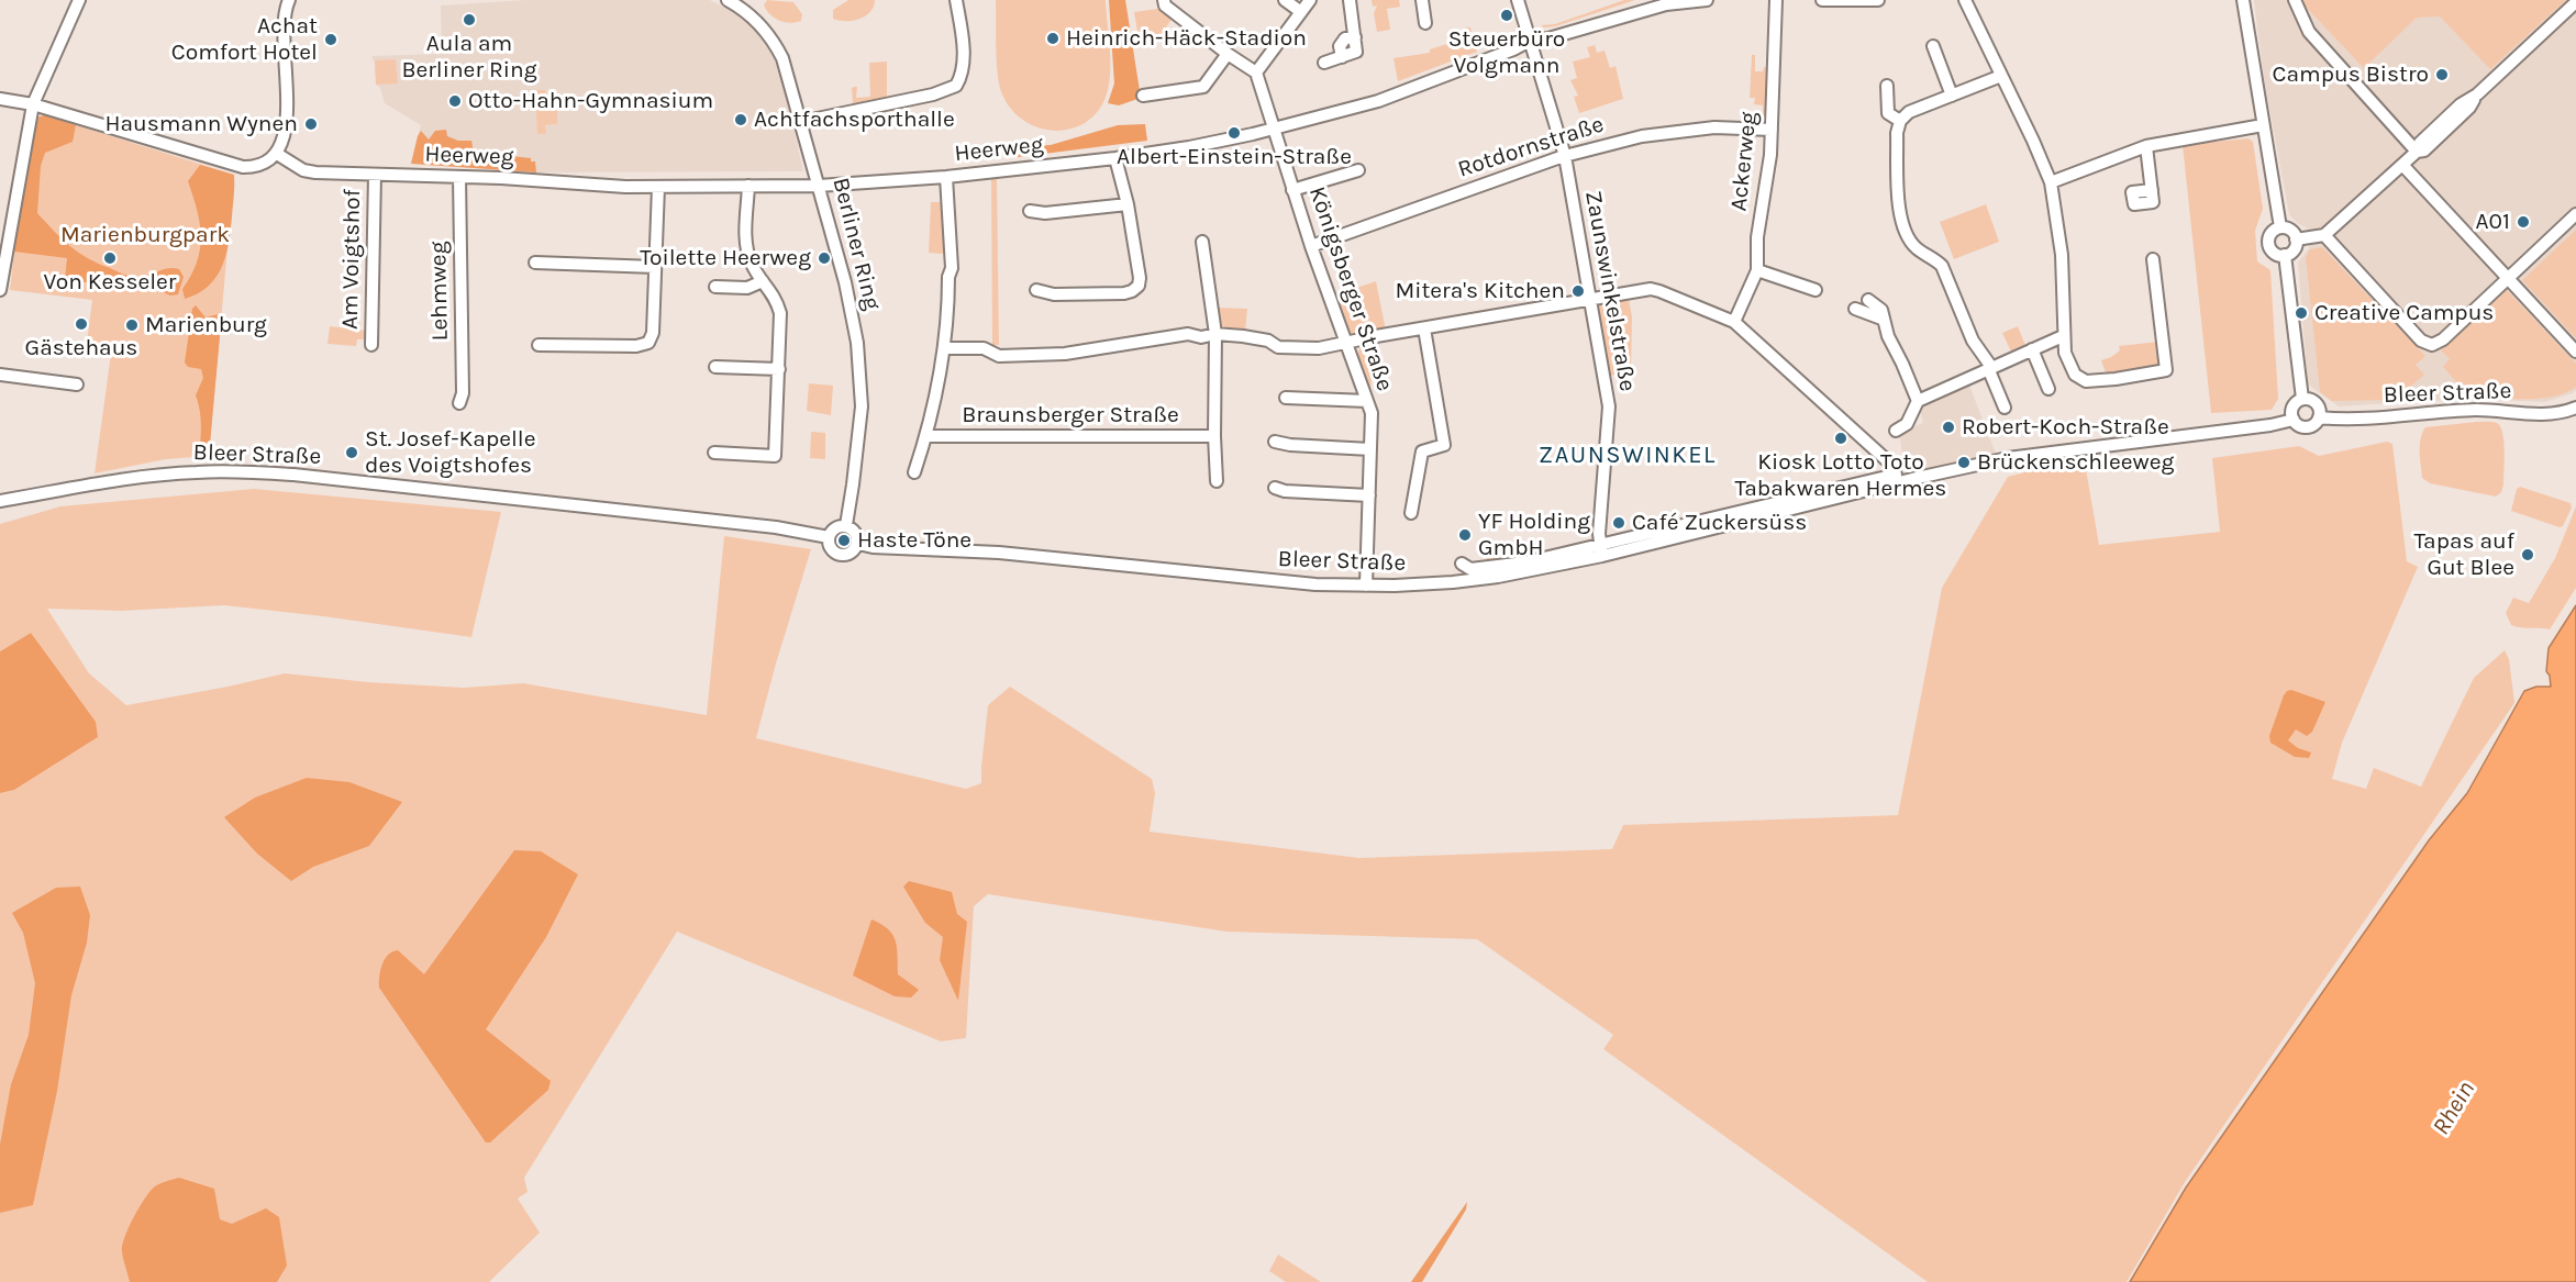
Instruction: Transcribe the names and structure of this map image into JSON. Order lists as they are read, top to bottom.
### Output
{
  "streets": {
    "street": [
      "Rotdornstraße",
      "Heerweg",
      "Ackerweg",
      "Berliner Ring",
      "Am Voigtshof",
      "Königsberger Straße",
      "Lehmweg",
      "Zaunswinkelstraße",
      "Bleer Straße",
      "Braunsberger Straße"
    ]
  },
  "crossings": [
    ["Rotdornstraße", "Ackerweg"],
    ["Rotdornstraße", "Königsberger Straße"],
    ["Rotdornstraße", "Zaunswinkelstraße"],
    ["Heerweg", "Berliner Ring"],
    ["Heerweg", "Am Voigtshof"],
    ["Heerweg", "Königsberger Straße"],
    ["Heerweg", "Lehmweg"],
    ["Heerweg", "Zaunswinkelstraße"],
    ["Berliner Ring", "Bleer Straße"],
    ["Königsberger Straße", "Bleer Straße"],
    ["Zaunswinkelstraße", "Bleer Straße"]
  ],
  "districts": ["ZAUNSWINKEL"],
  "water": ["Rhein"],
  "parks": ["Marienburgpark"],
  "places": [
    "Steuerbüro Volgmann",
    "Aula am Berliner Ring",
    "Heinrich-Häck-Stadion",
    "Achat Comfort Hotel",
    "Campus Bistro",
    "Otto-Hahn-Gymnasium",
    "Achtfachsporthalle",
    "Hausmann Wynen",
    "Albert-Einstein-Straße",
    "A01",
    "Von Kesseler",
    "Toilette Heerweg",
    "Mitera's Kitchen",
    "Creative Campus",
    "Gästehaus",
    "Marienburg",
    "Robert-Koch-Straße",
    "Kiosk Lotto Toto Tabakwaren Hermes",
    "St. Josef-Kapelle des Voigtshofes",
    "Brückenschleeweg",
    "Café Zuckersüss",
    "YF Holding GmbH",
    "Haste Töne",
    "Tapas auf Gut Blee"
  ]
}
